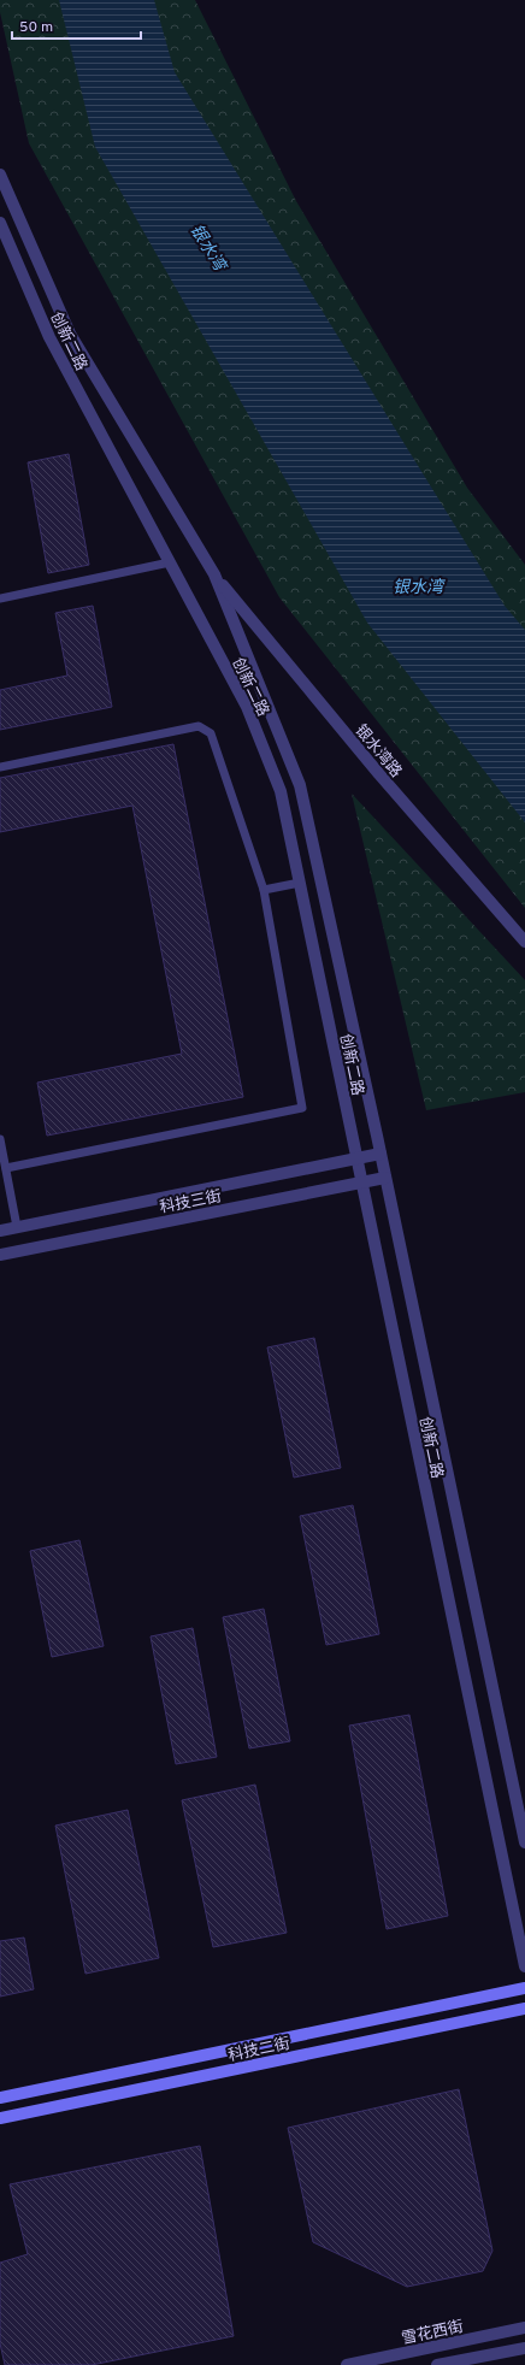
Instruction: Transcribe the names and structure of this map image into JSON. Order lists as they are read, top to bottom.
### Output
{
  "streets": {
    "main road": ["科技二街"],
    "street": [
      "创新二路",
      "银水湾路",
      "科技三街",
      "雪花西街"
    ]
  },
  "crossings": [
    ["创新二路", "银水湾路"],
    ["创新二路", "科技三街"]
  ],
  "water": ["银水湾"],
  "scale_bar": "50 m"
}
